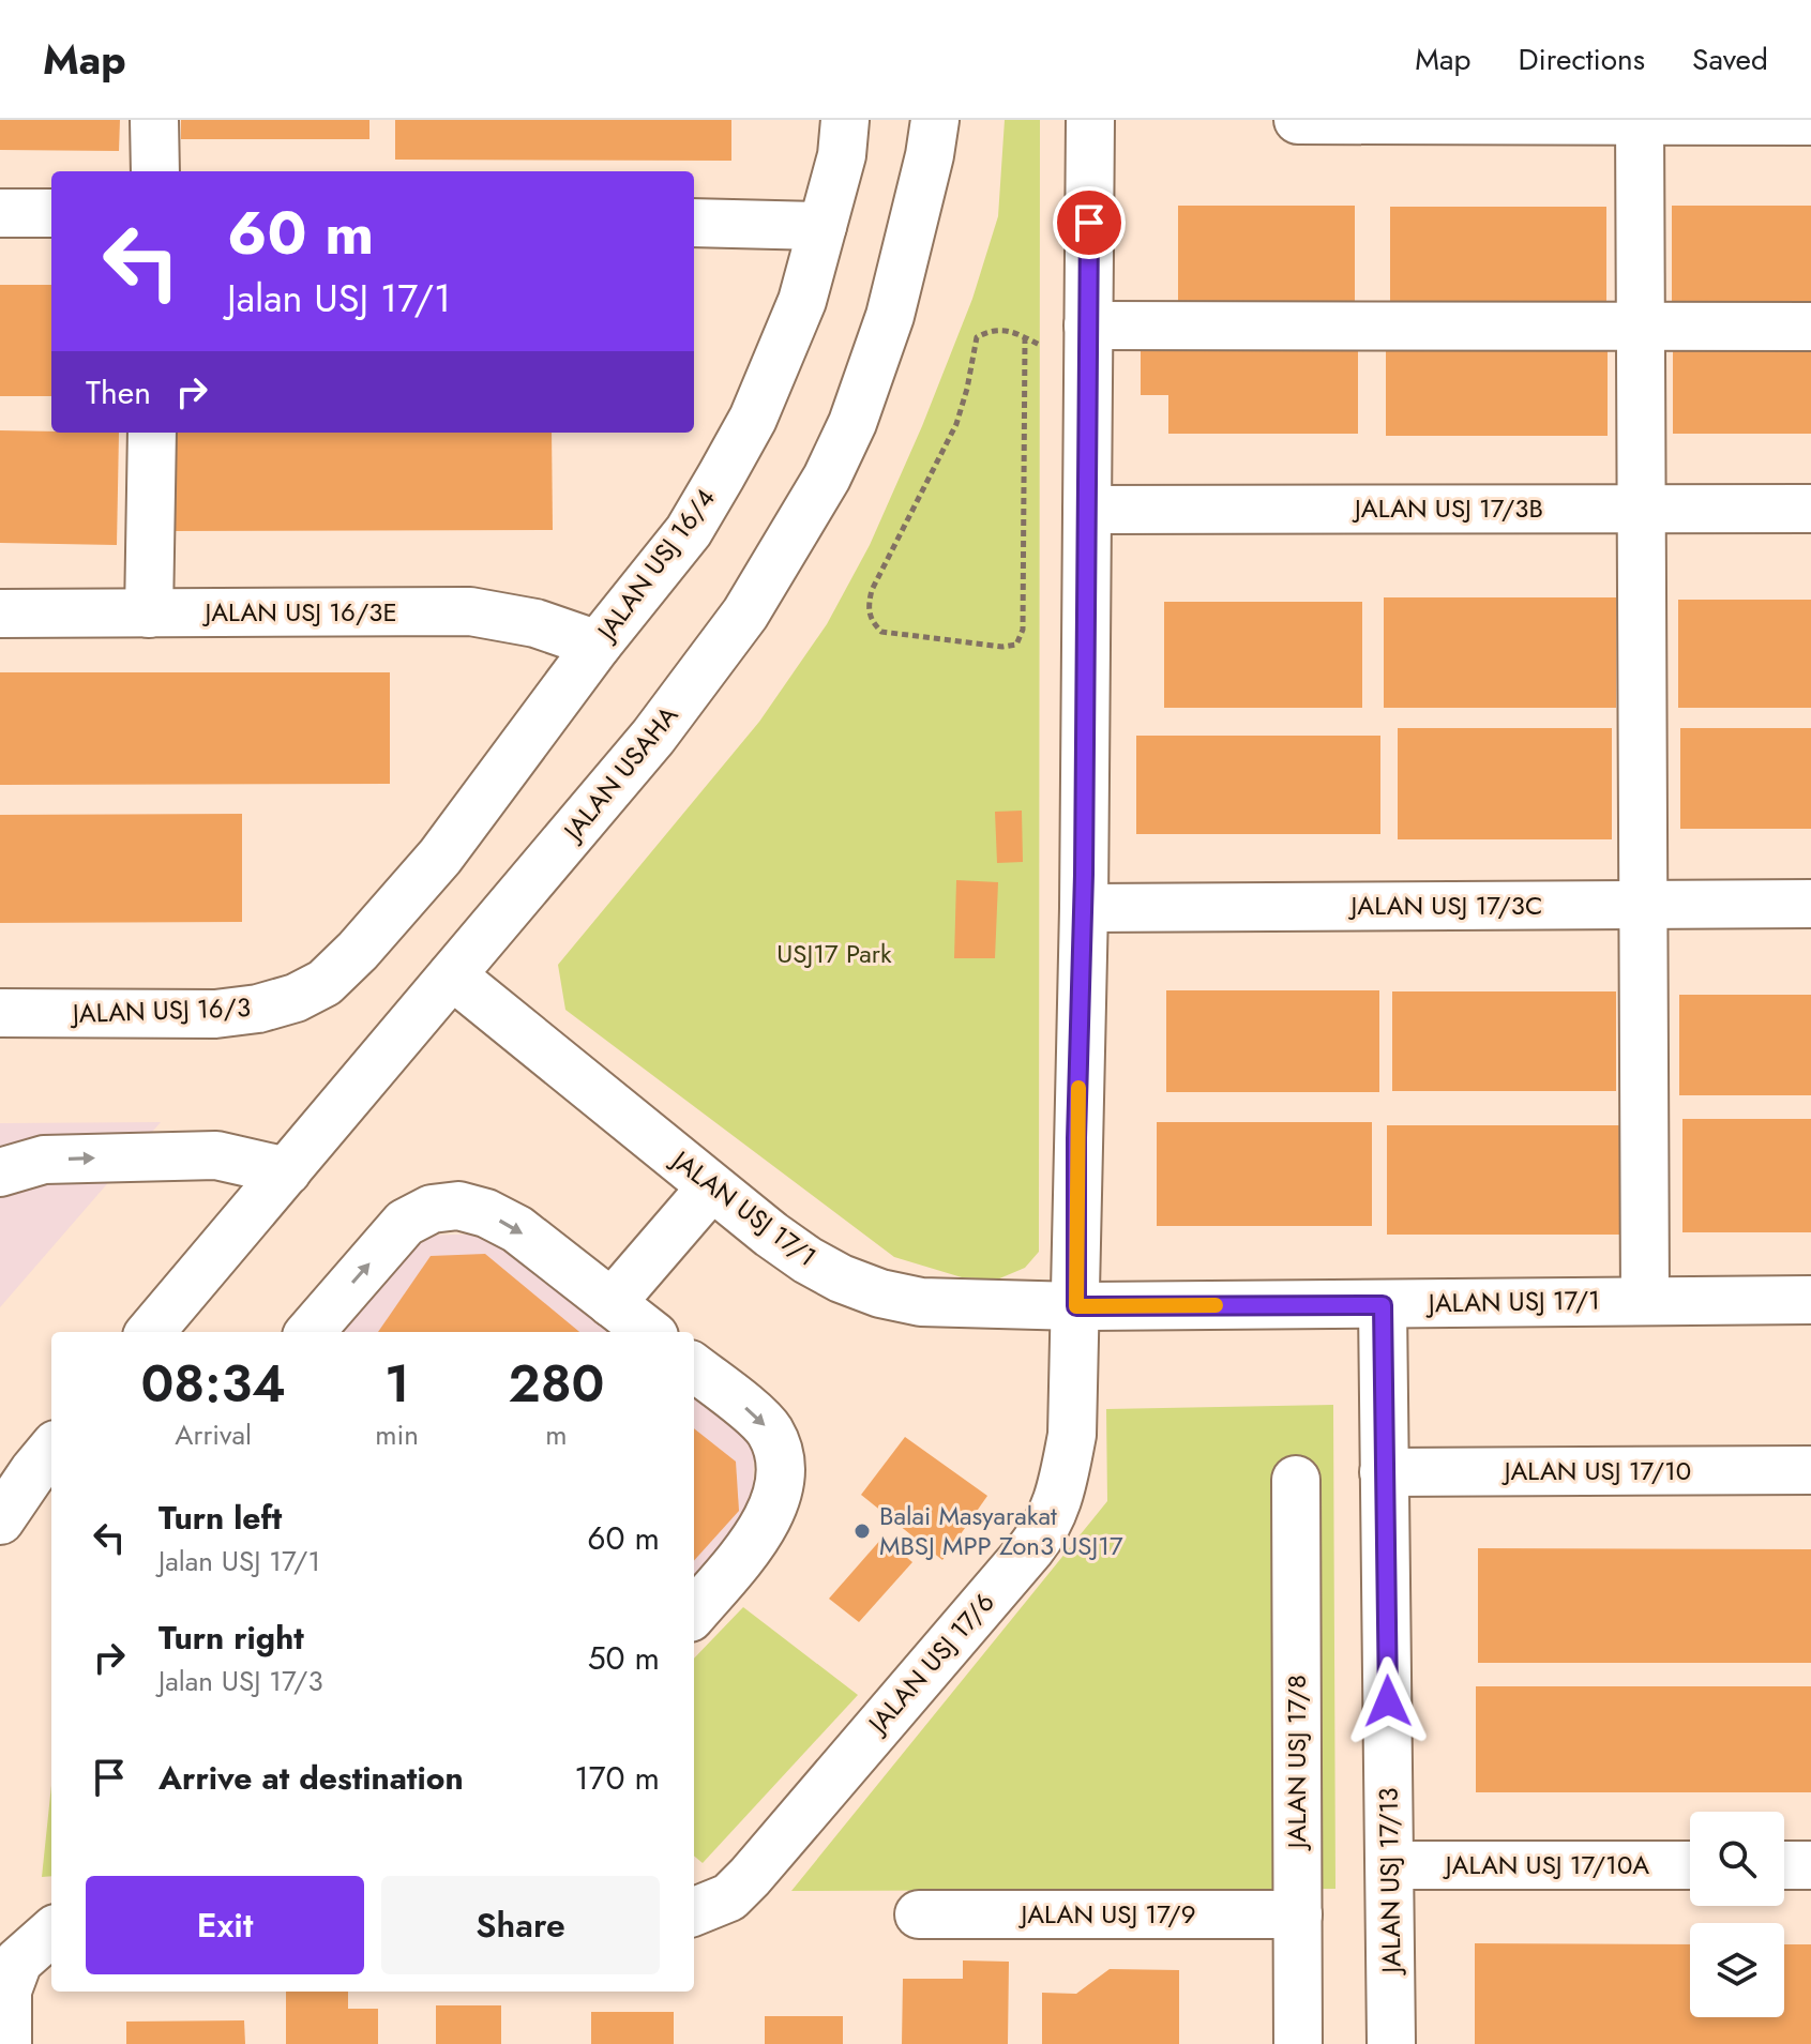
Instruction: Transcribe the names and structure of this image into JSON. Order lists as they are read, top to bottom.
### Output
{
  "streets": {
    "street": [
      "JALAN USJ 17/3B",
      "JALAN USJ 16/4",
      "JALAN USJ 16/3E",
      "JALAN USAHA",
      "JALAN USJ 17/3C",
      "JALAN USJ 16/3",
      "JALAN USJ 17/1",
      "JALAN USJ 17/10",
      "JALAN USJ 17/6",
      "JALAN USJ 17/8",
      "JALAN USJ 17/10A",
      "JALAN USJ 17/13",
      "JALAN USJ 17/9"
    ]
  },
  "crossings": [
    ["JALAN USJ 17/3B", "JALAN USJ 17/6"],
    ["JALAN USJ 16/4", "JALAN USJ 16/3E"],
    ["JALAN USJ 16/4", "JALAN USJ 16/3"],
    ["JALAN USAHA", "JALAN USJ 17/1"],
    ["JALAN USJ 17/3C", "JALAN USJ 17/6"],
    ["JALAN USJ 17/1", "JALAN USJ 17/6"],
    ["JALAN USJ 17/1", "JALAN USJ 17/13"],
    ["JALAN USJ 17/10", "JALAN USJ 17/13"],
    ["JALAN USJ 17/8", "JALAN USJ 17/9"],
    ["JALAN USJ 17/10A", "JALAN USJ 17/13"]
  ],
  "parks": ["USJ17 Park"],
  "places": ["Balai Masyarakat MBSJ MPP Zon3 USJ17"],
  "page": {
    "header": "Map",
    "nav": ["Map", "Directions", "Saved"],
    "turn": ["60 m", "Jalan USJ 17/1"],
    "then": "Then",
    "eta": [
      "08:34",
      "Arrival",
      "1",
      "min",
      "280",
      "m"
    ],
    "list": [
      {
        "name": "Turn left",
        "note": "Jalan USJ 17/1",
        "value": "60 m"
      },
      {
        "name": "Turn right",
        "note": "Jalan USJ 17/3",
        "value": "50 m"
      },
      {
        "name": "Arrive at destination",
        "value": "170 m"
      }
    ],
    "buttons": ["Exit", "Share"]
  }
}
